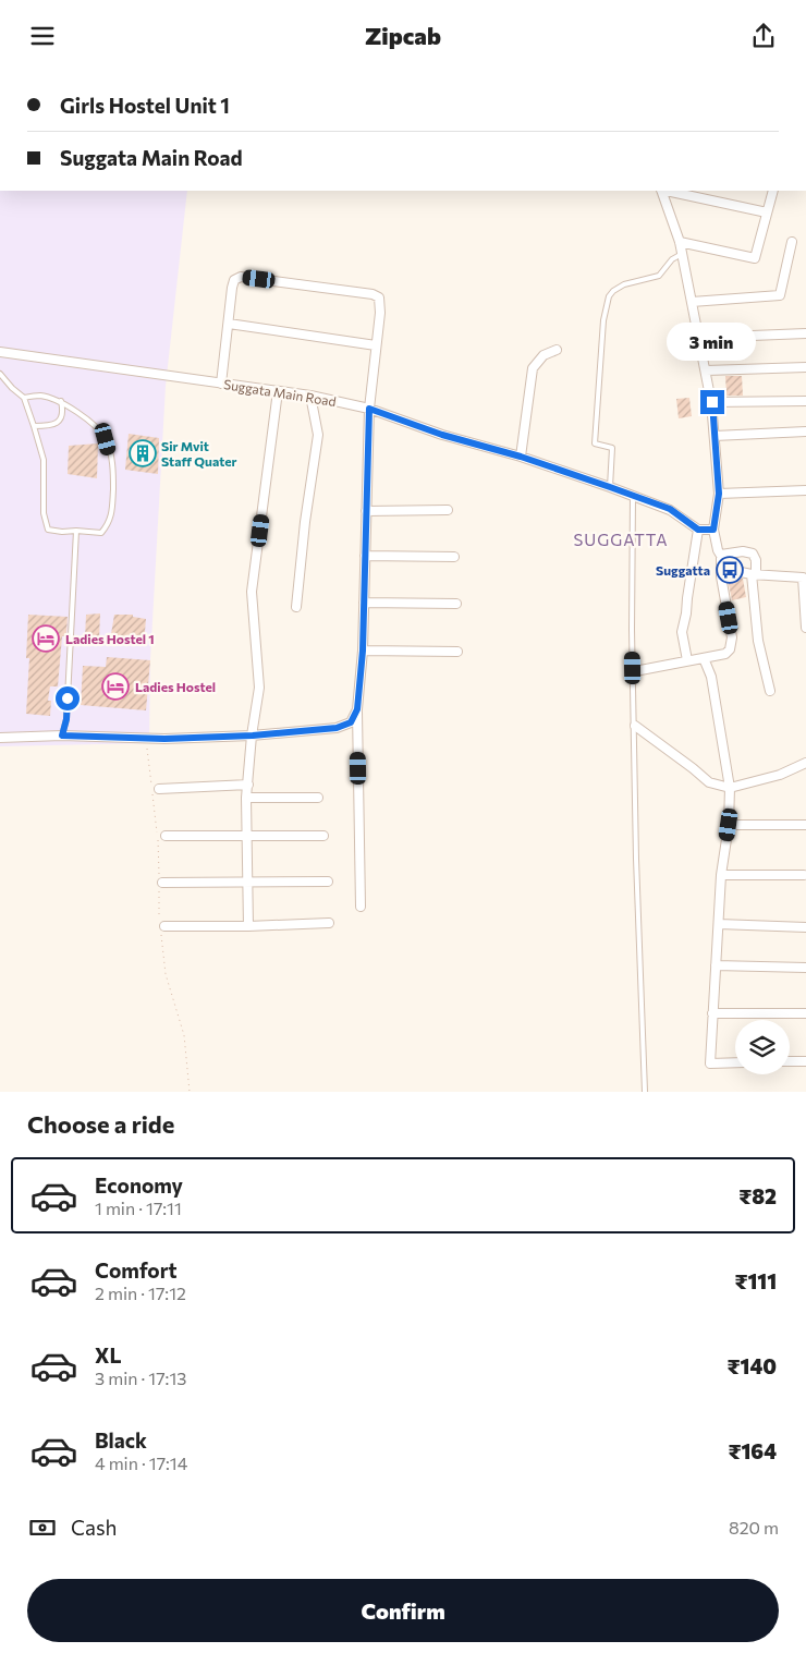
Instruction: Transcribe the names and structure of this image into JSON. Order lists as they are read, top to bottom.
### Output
{
  "streets": {
    "street": ["Suggata Main Road"]
  },
  "districts": ["SUGGATTA"],
  "places": {
    "building": ["Sir Mvit Staff Quater"],
    "bus stop": ["Suggatta"],
    "hotel": ["Ladies Hostel 1", "Ladies Hostel"]
  },
  "page": {
    "header": "Zipcab",
    "banner": ["Girls Hostel Unit 1", "Suggata Main Road"],
    "bubble": "3 min",
    "heading": "Choose a ride",
    "list": [
      {
        "name": "Economy",
        "note": "1 min · 17:11",
        "value": "₹82"
      },
      {
        "name": "Comfort",
        "note": "2 min · 17:12",
        "value": "₹111"
      },
      {
        "name": "XL",
        "note": "3 min · 17:13",
        "value": "₹140"
      },
      {
        "name": "Black",
        "note": "4 min · 17:14",
        "value": "₹164"
      }
    ],
    "pay": ["Cash", "820 m"],
    "buttons": "Confirm"
  }
}
